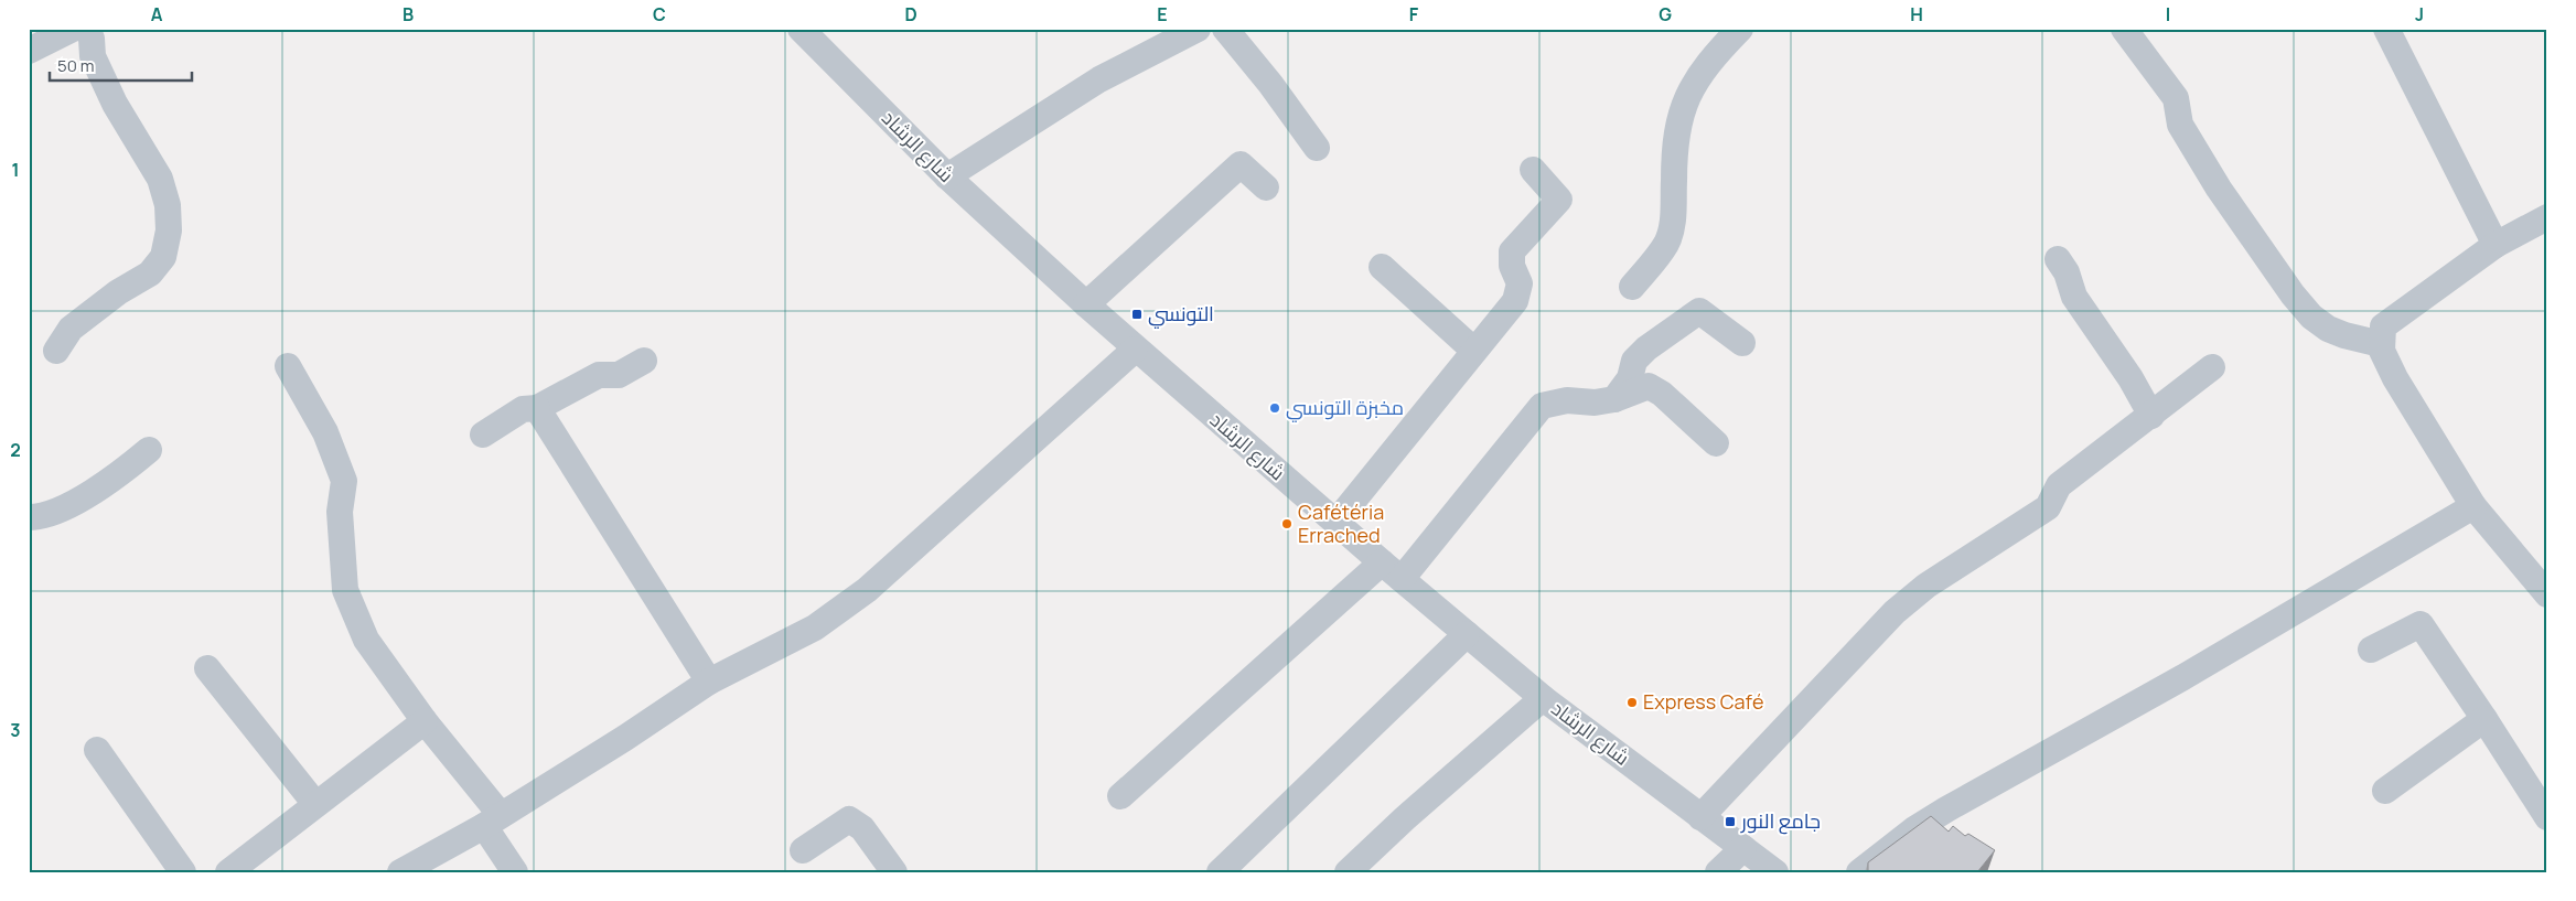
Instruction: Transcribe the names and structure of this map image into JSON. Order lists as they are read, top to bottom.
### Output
{
  "streets": {
    "street": ["شارع الرشاد"]
  },
  "places": {
    "transit": ["التونسي", "جامع النور"],
    "other": ["مخبزة التونسي", "Cafétéria Errached", "Express Café"]
  },
  "scale_bar": "50 m",
  "grid": {
    "columns": [
      "A",
      "B",
      "C",
      "D",
      "E",
      "F",
      "G",
      "H",
      "I",
      "J"
    ],
    "rows": ["1", "2", "3"]
  }
}
